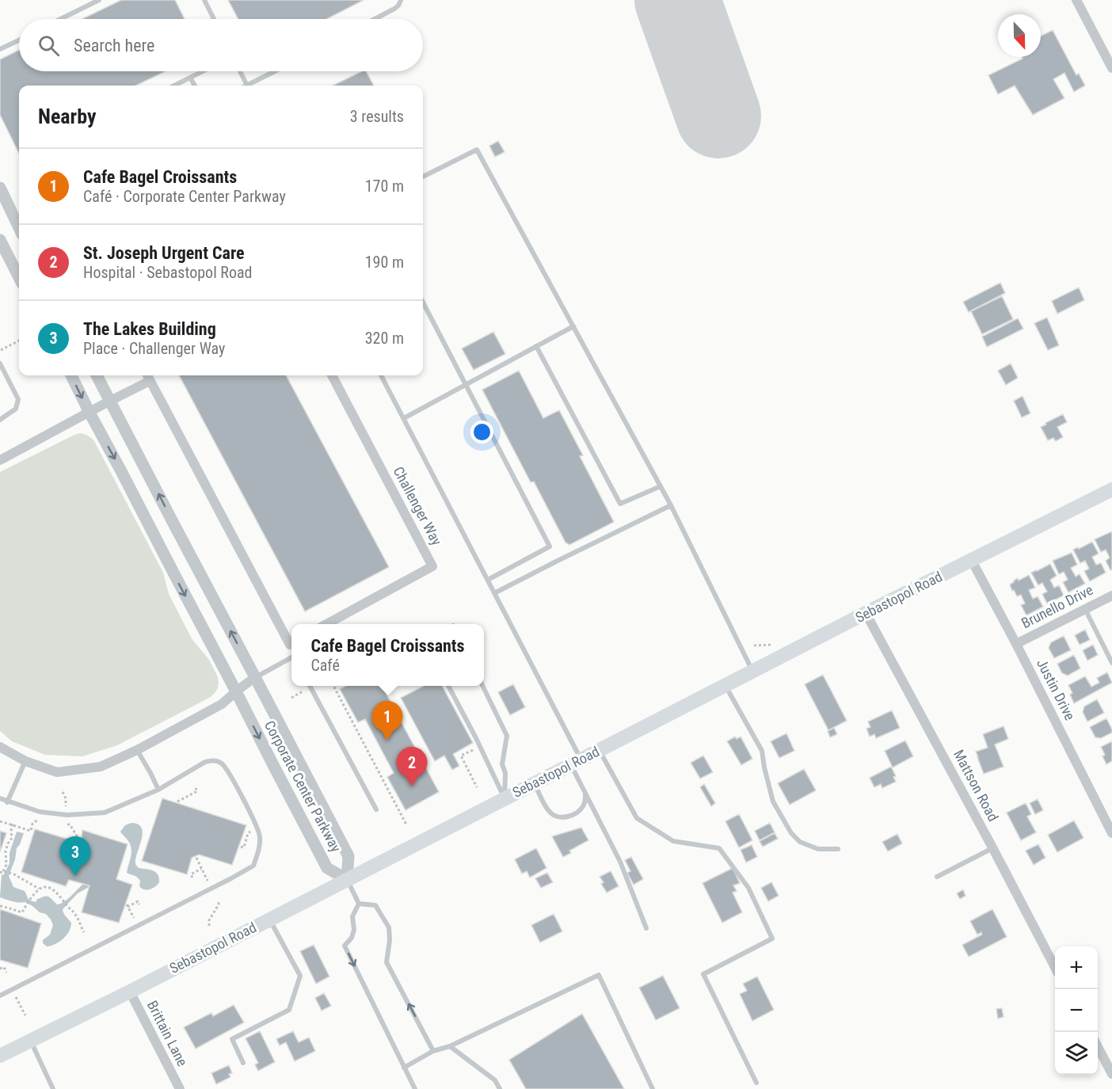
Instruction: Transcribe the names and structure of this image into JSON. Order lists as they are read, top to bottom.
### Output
{
  "streets": {
    "main road": ["Sebastopol Road"],
    "street": [
      "Challenger Way",
      "Brunello Drive",
      "Justin Drive",
      "Mattson Road",
      "Corporate Center Parkway",
      "Brittain Lane"
    ]
  },
  "crossings": [
    ["Sebastopol Road", "Justin Drive"],
    ["Sebastopol Road", "Mattson Road"],
    ["Sebastopol Road", "Corporate Center Parkway"],
    ["Sebastopol Road", "Brittain Lane"],
    ["Brunello Drive", "Justin Drive"]
  ],
  "north": "bottom",
  "page": {
    "search": "Search here",
    "heading": ["Nearby", "3 results"],
    "list": [
      {
        "mark": "1",
        "name": "Cafe Bagel Croissants",
        "note": "Café · Corporate Center Parkway",
        "value": "170 m"
      },
      {
        "mark": "2",
        "name": "St. Joseph Urgent Care",
        "note": "Hospital · Sebastopol Road",
        "value": "190 m"
      },
      {
        "mark": "3",
        "name": "The Lakes Building",
        "note": "Place · Challenger Way",
        "value": "320 m"
      }
    ],
    "popup": ["Cafe Bagel Croissants", "Café"],
    "pins": ["1", "2", "3"],
    "map_buttons": ["+", "−"]
  }
}
